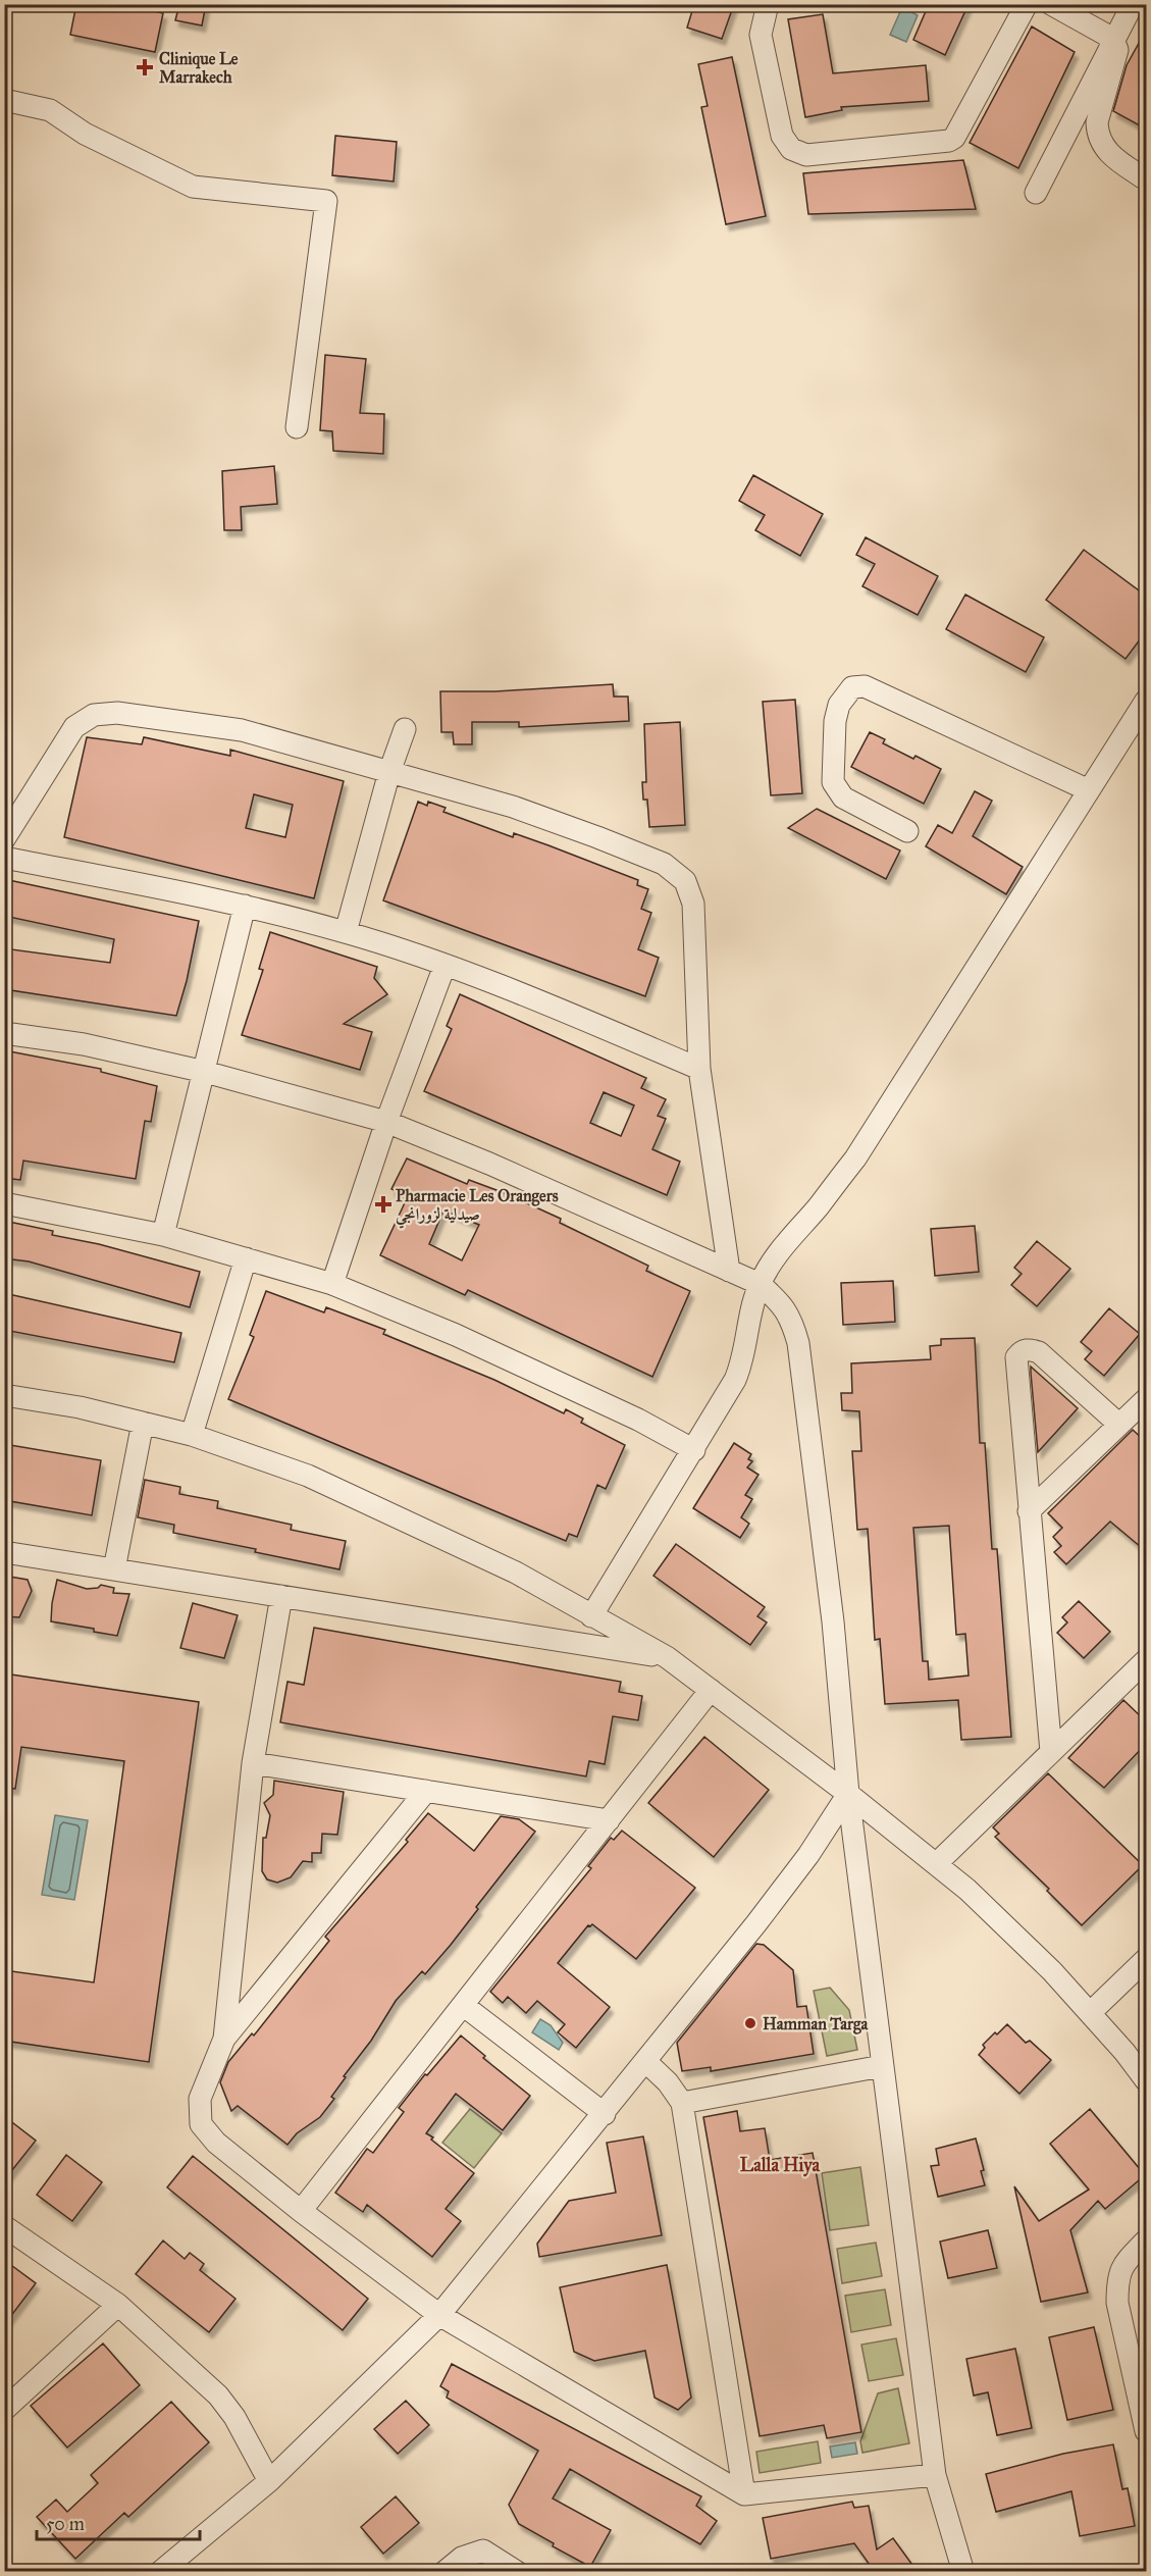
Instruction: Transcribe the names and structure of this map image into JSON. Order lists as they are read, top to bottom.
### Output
{
  "districts": ["Lalla Hiya"],
  "places": {
    "health": ["Clinique Le Marrakech", "Pharmacie Les Orangers صيدلية لزورانجي"],
    "other": ["Hamman Targa"]
  },
  "scale_bar": "50 m"
}
